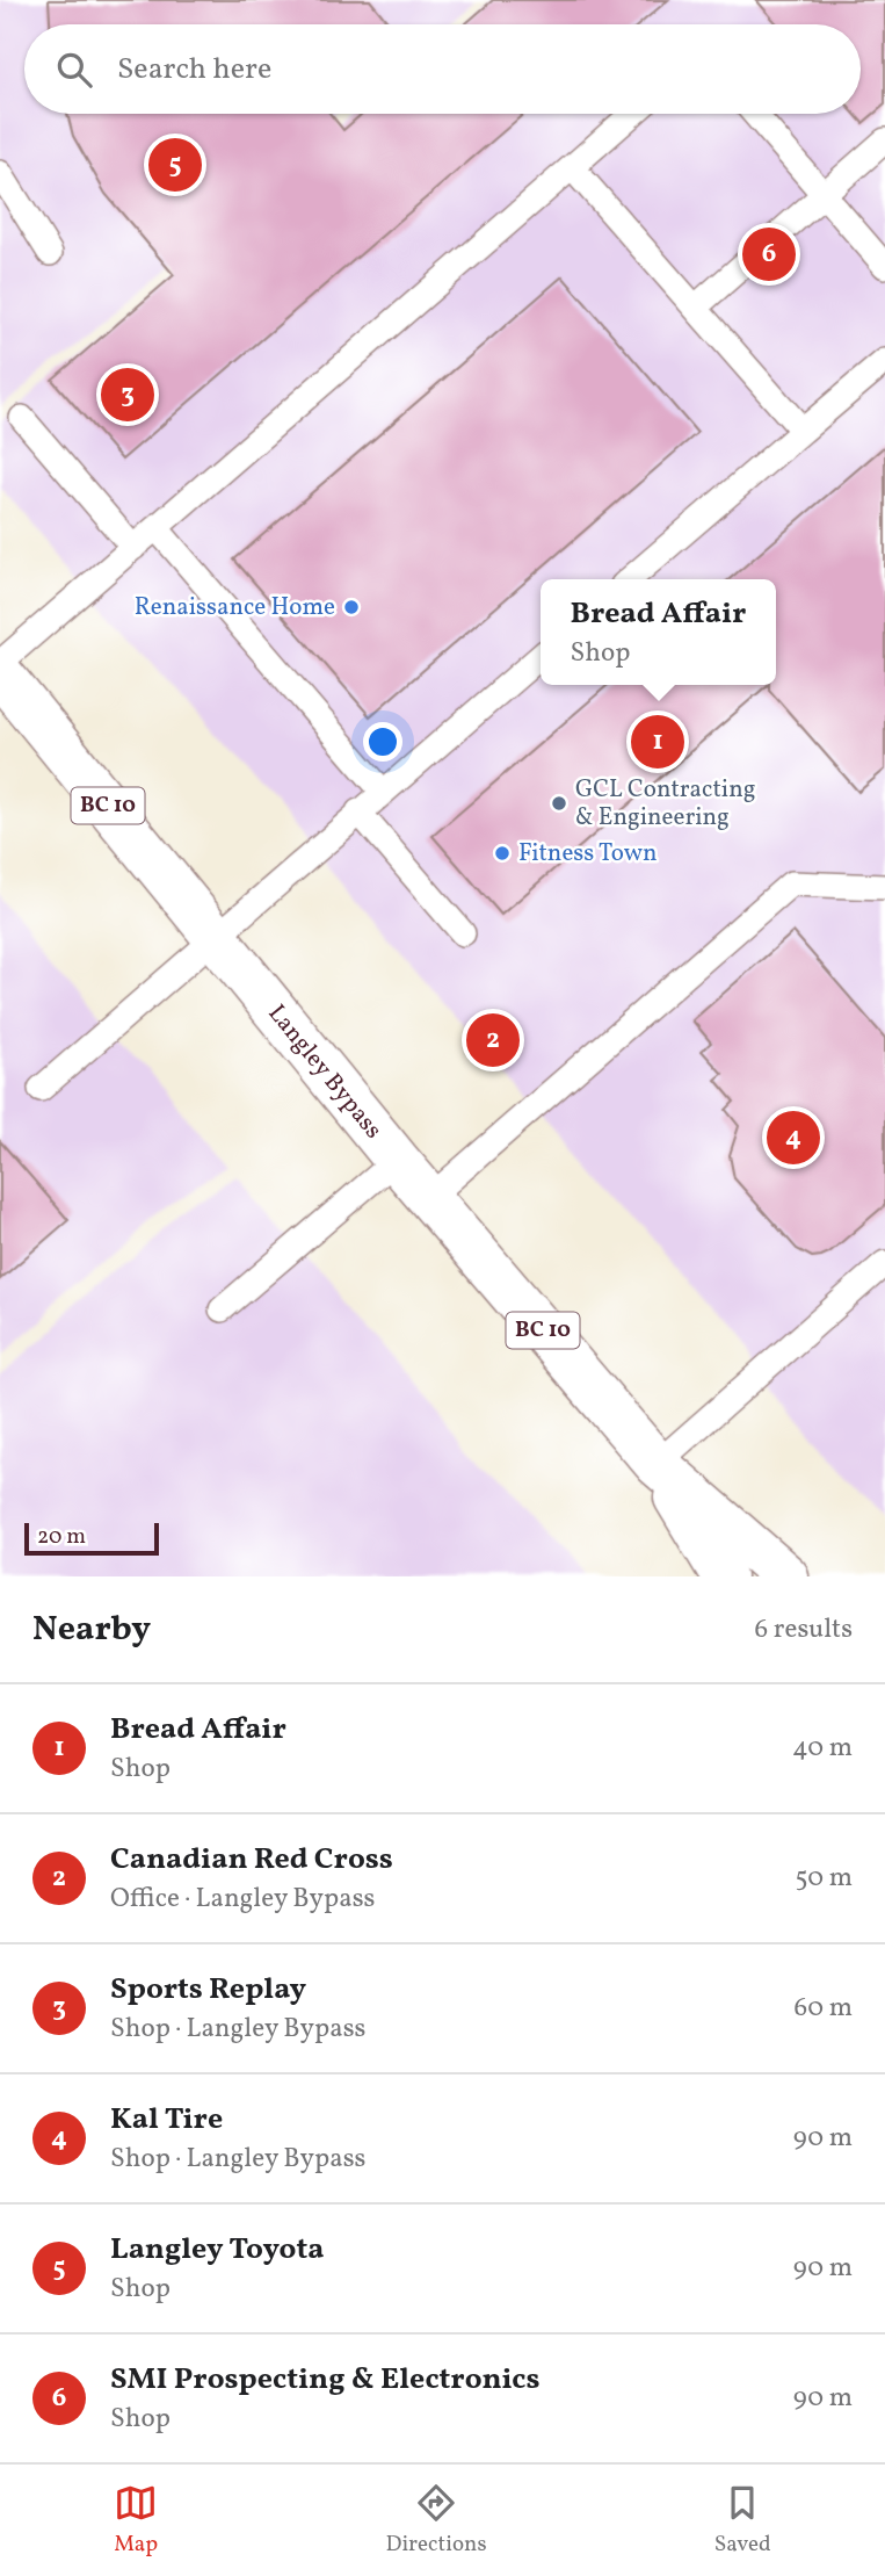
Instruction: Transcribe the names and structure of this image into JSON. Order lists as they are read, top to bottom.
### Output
{
  "streets": {
    "highway": ["BC 10", "Langley Bypass"]
  },
  "places": ["Renaissance Home", "GCL Contracting & Engineering", "Fitness Town"],
  "scale_bar": "20 m",
  "page": {
    "search": "Search here",
    "pins": [
      "5",
      "6",
      "3",
      "1",
      "2",
      "4"
    ],
    "popup": ["Bread Affair", "Shop"],
    "scale": "20 m",
    "heading": ["Nearby", "6 results"],
    "list": [
      {
        "mark": "1",
        "name": "Bread Affair",
        "note": "Shop",
        "value": "40 m"
      },
      {
        "mark": "2",
        "name": "Canadian Red Cross",
        "note": "Office · Langley Bypass",
        "value": "50 m"
      },
      {
        "mark": "3",
        "name": "Sports Replay",
        "note": "Shop · Langley Bypass",
        "value": "60 m"
      },
      {
        "mark": "4",
        "name": "Kal Tire",
        "note": "Shop · Langley Bypass",
        "value": "90 m"
      },
      {
        "mark": "5",
        "name": "Langley Toyota",
        "note": "Shop",
        "value": "90 m"
      },
      {
        "mark": "6",
        "name": "SMI Prospecting & Electronics",
        "note": "Shop",
        "value": "90 m"
      }
    ],
    "nav": ["Map", "Directions", "Saved"]
  }
}
